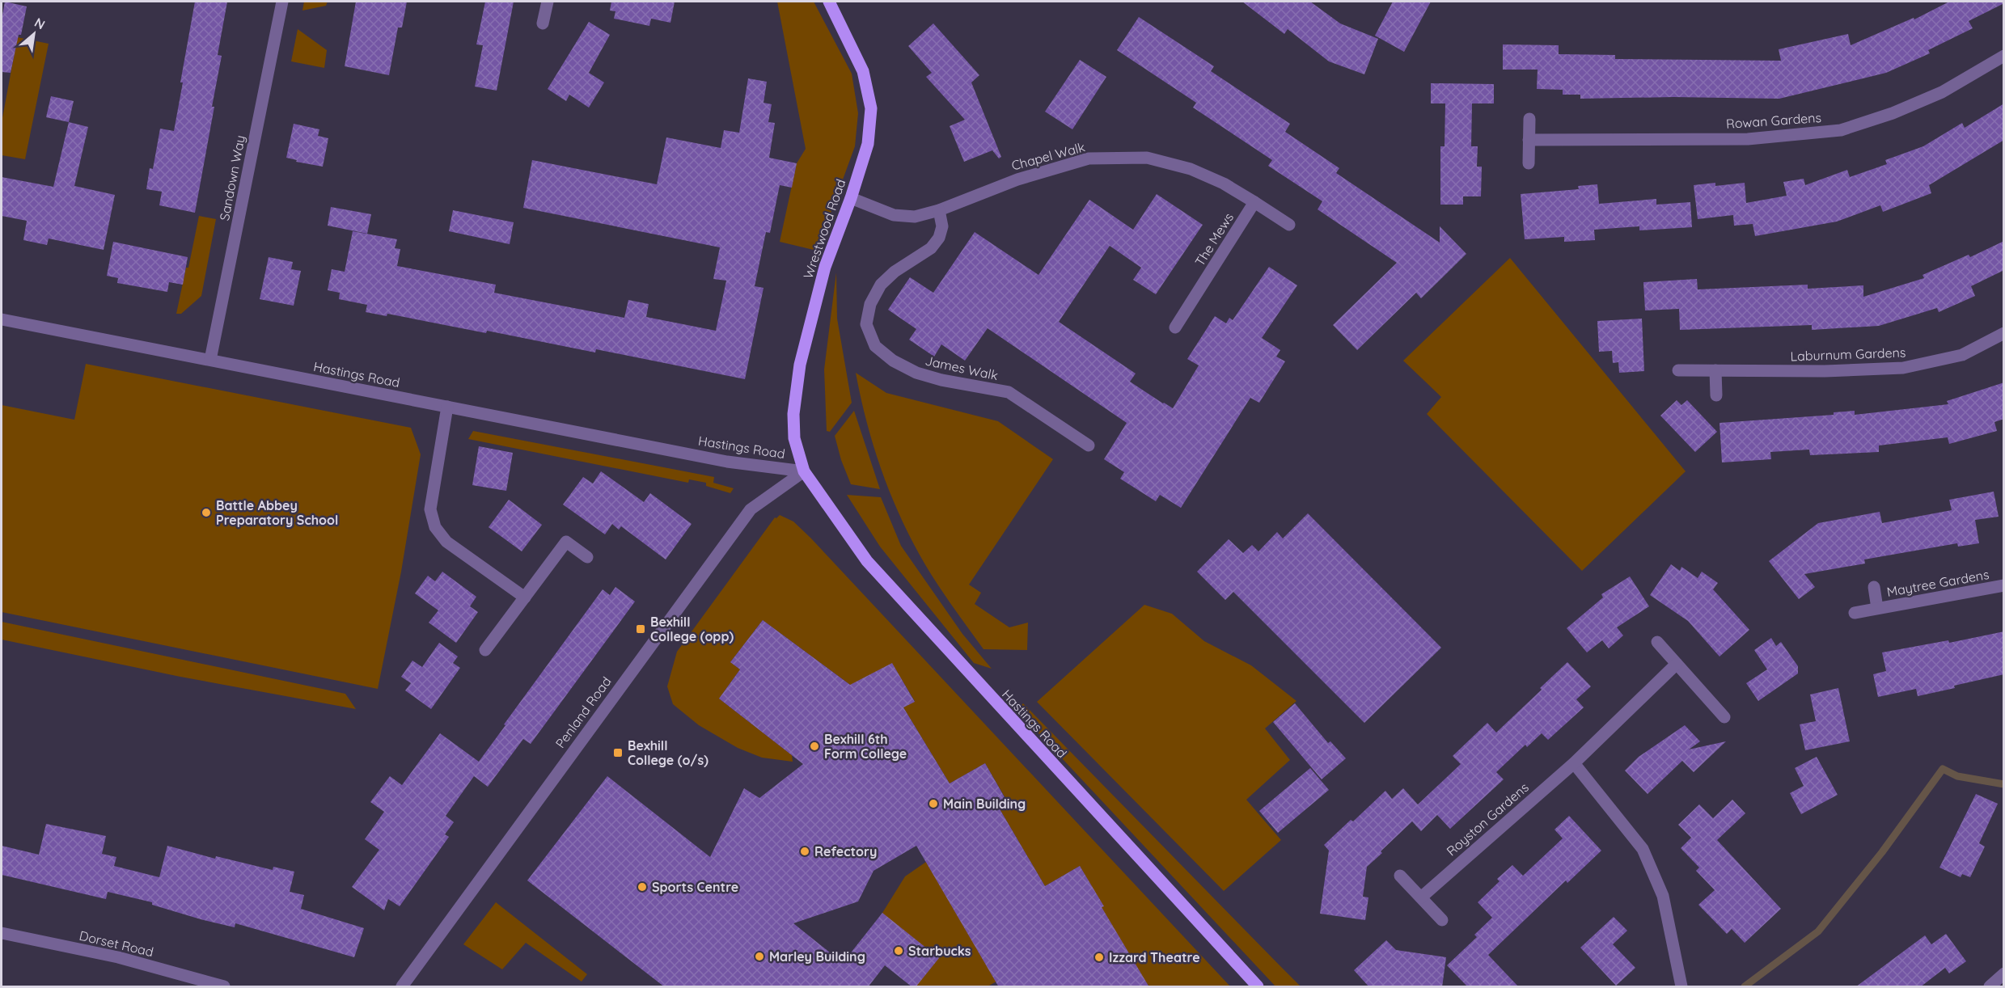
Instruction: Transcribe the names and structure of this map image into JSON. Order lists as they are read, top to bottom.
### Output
{
  "streets": {
    "main road": ["Wrestwood Road", "Hastings Road"],
    "street": [
      "Rowan Gardens",
      "Chapel Walk",
      "Sandown Way",
      "The Mews",
      "Laburnum Gardens",
      "James Walk",
      "Maytree Gardens",
      "Penland Road",
      "Royston Gardens",
      "Dorset Road"
    ]
  },
  "crossings": [
    ["Chapel Walk", "Wrestwood Road"],
    ["Chapel Walk", "The Mews"],
    ["Chapel Walk", "James Walk"],
    ["Sandown Way", "Hastings Road"],
    ["Wrestwood Road", "Hastings Road"],
    ["Wrestwood Road", "Penland Road"],
    ["Hastings Road", "Penland Road"]
  ],
  "places": {
    "other": [
      "Battle Abbey Preparatory School",
      "Bexhill 6th Form College",
      "Main Building",
      "Refectory",
      "Sports Centre",
      "Starbucks",
      "Marley Building",
      "Izzard Theatre"
    ],
    "transit": ["Bexhill College (opp)", "Bexhill College (o/s)"]
  },
  "north": "top right"
}
